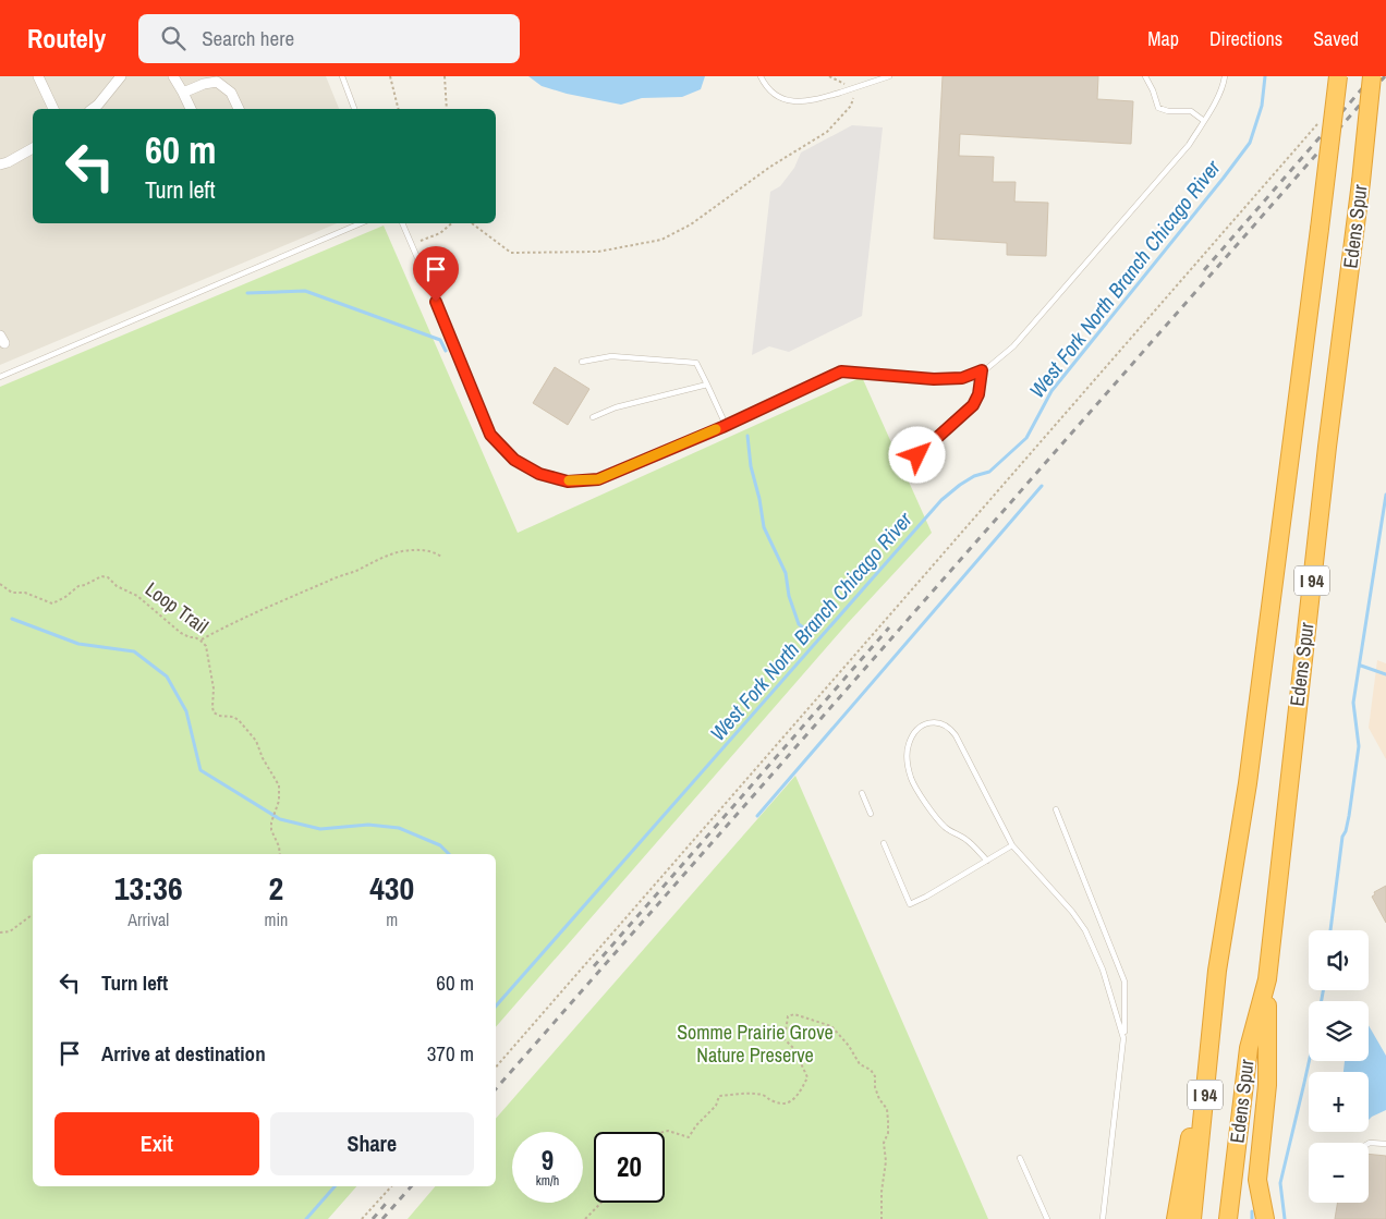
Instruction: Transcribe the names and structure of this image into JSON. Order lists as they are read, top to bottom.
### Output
{
  "streets": {
    "highway": ["Edens Spur", "I 94"],
    "path": ["Loop Trail"]
  },
  "water": ["West Fork North Branch Chicago River"],
  "parks": ["Somme Prairie Grove Nature Preserve"],
  "page": {
    "header": "Routely",
    "search": "Search here",
    "nav": ["Map", "Directions", "Saved"],
    "turn": ["60 m", "Turn left"],
    "eta": [
      "13:36",
      "Arrival",
      "2",
      "min",
      "430",
      "m"
    ],
    "map_buttons": ["+", "−"],
    "list": [
      {
        "name": "Turn left",
        "value": "60 m"
      },
      {
        "name": "Arrive at destination",
        "value": "370 m"
      }
    ],
    "buttons": ["Exit", "Share"],
    "speed": "9 km/h",
    "limit": "20"
  }
}
